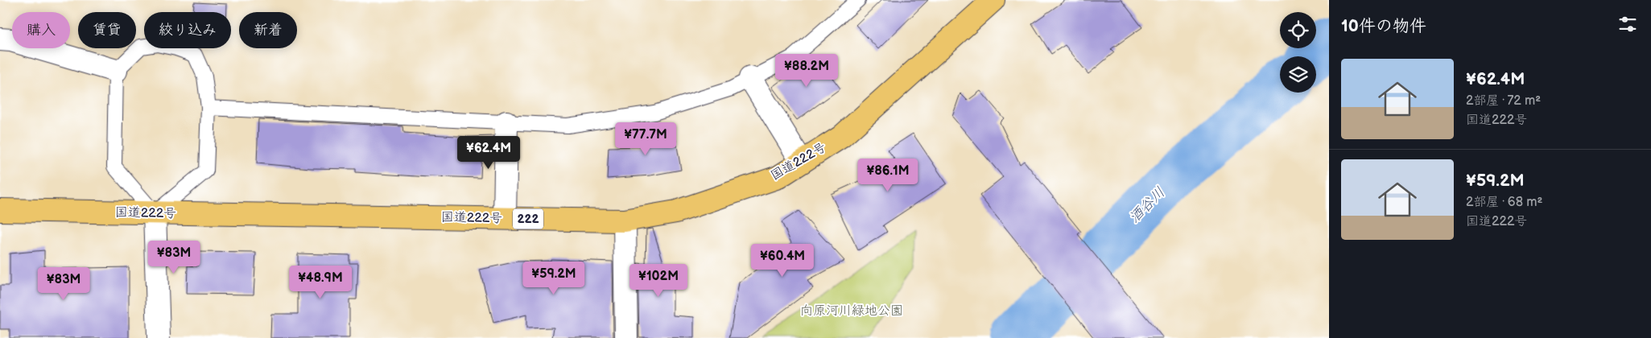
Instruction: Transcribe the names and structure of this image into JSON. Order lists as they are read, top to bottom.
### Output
{
  "streets": {
    "highway": ["国道222号", "222"]
  },
  "water": ["酒谷川"],
  "parks": ["向原河川緑地公園"],
  "page": {
    "heading": "10件の物件",
    "chip": [
      "購入",
      "賃貸",
      "絞り込み",
      "新着"
    ],
    "list": [
      {
        "name": "¥62.4M",
        "note": "2部屋 · 72 m² · 国道222号"
      },
      {
        "name": "¥59.2M",
        "note": "2部屋 · 68 m² · 国道222号"
      }
    ],
    "price": [
      "¥88.2M",
      "¥77.7M",
      "¥62.4M",
      "¥86.1M",
      "¥83M",
      "¥60.4M",
      "¥59.2M",
      "¥102M",
      "¥48.9M",
      "¥83M"
    ]
  }
}
